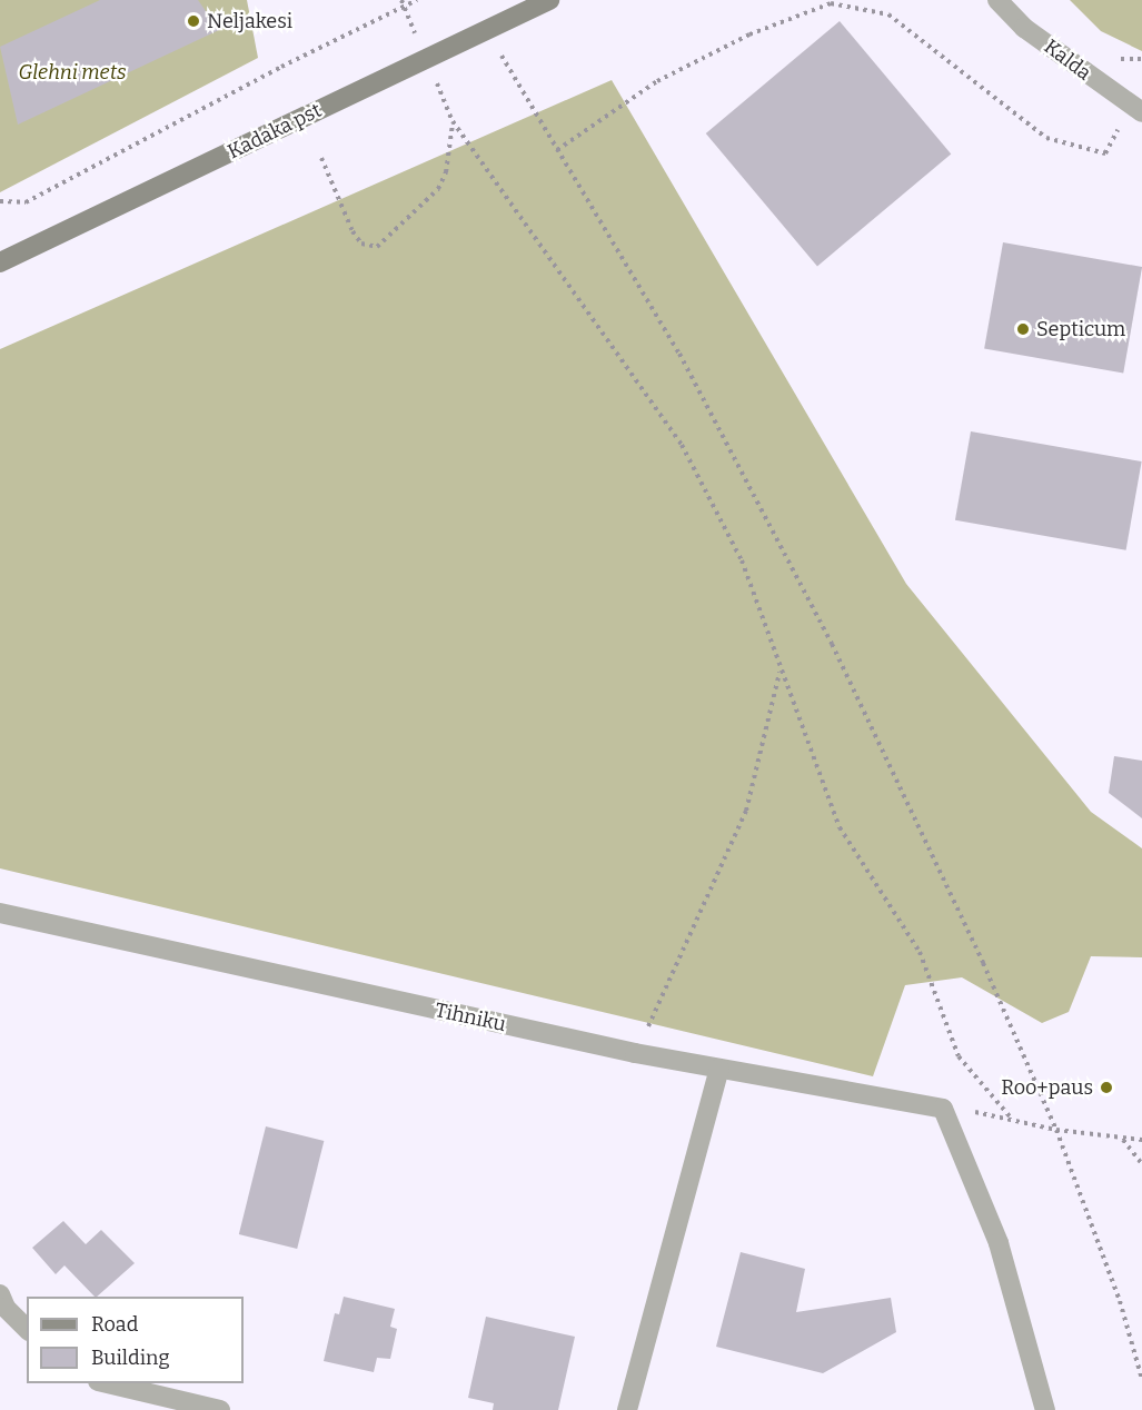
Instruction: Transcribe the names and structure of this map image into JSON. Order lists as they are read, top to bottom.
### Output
{
  "streets": {
    "main road": ["Kadaka pst"],
    "street": ["Kalda", "Tihniku"]
  },
  "parks": ["Glehni mets"],
  "places": ["Neljakesi", "Septicum", "Roo+paus"],
  "legend": ["Road", "Building"]
}
